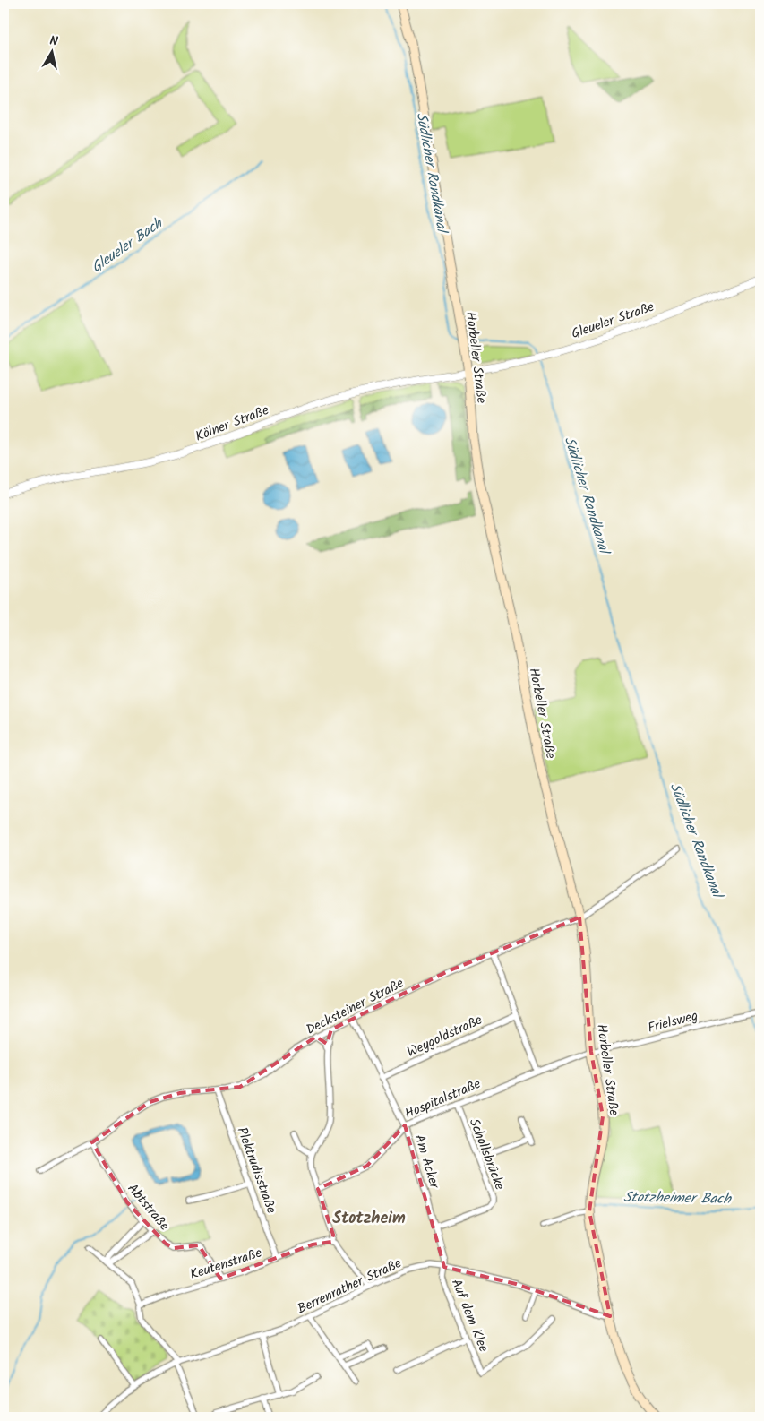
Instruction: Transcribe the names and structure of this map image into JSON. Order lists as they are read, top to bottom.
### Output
{
  "streets": {
    "main road": ["Horbeller Straße"],
    "street": [
      "Gleueler Straße",
      "Kölner Straße",
      "Decksteiner Straße",
      "Frielsweg",
      "Weygoldstraße",
      "Hospitalstraße",
      "Schollsbrücke",
      "Am Acker",
      "Plektrudisstraße",
      "Abtstraße",
      "Keutenstraße",
      "Berrenrather Straße",
      "Auf dem Klee"
    ]
  },
  "crossings": [
    ["Gleueler Straße", "Horbeller Straße"],
    ["Gleueler Straße", "Kölner Straße"],
    ["Horbeller Straße", "Kölner Straße"],
    ["Horbeller Straße", "Decksteiner Straße"],
    ["Horbeller Straße", "Frielsweg"],
    ["Horbeller Straße", "Hospitalstraße"],
    ["Horbeller Straße", "Berrenrather Straße"],
    ["Decksteiner Straße", "Am Acker"],
    ["Decksteiner Straße", "Plektrudisstraße"],
    ["Decksteiner Straße", "Abtstraße"],
    ["Frielsweg", "Hospitalstraße"],
    ["Weygoldstraße", "Am Acker"],
    ["Hospitalstraße", "Schollsbrücke"],
    ["Hospitalstraße", "Am Acker"],
    ["Schollsbrücke", "Am Acker"],
    ["Am Acker", "Berrenrather Straße"],
    ["Am Acker", "Auf dem Klee"],
    ["Plektrudisstraße", "Keutenstraße"],
    ["Abtstraße", "Keutenstraße"],
    ["Berrenrather Straße", "Auf dem Klee"]
  ],
  "districts": ["Stotzheim"],
  "water": ["Südlicher Randkanal", "Gleueler Bach", "Stotzheimer Bach"],
  "north": "top"
}
